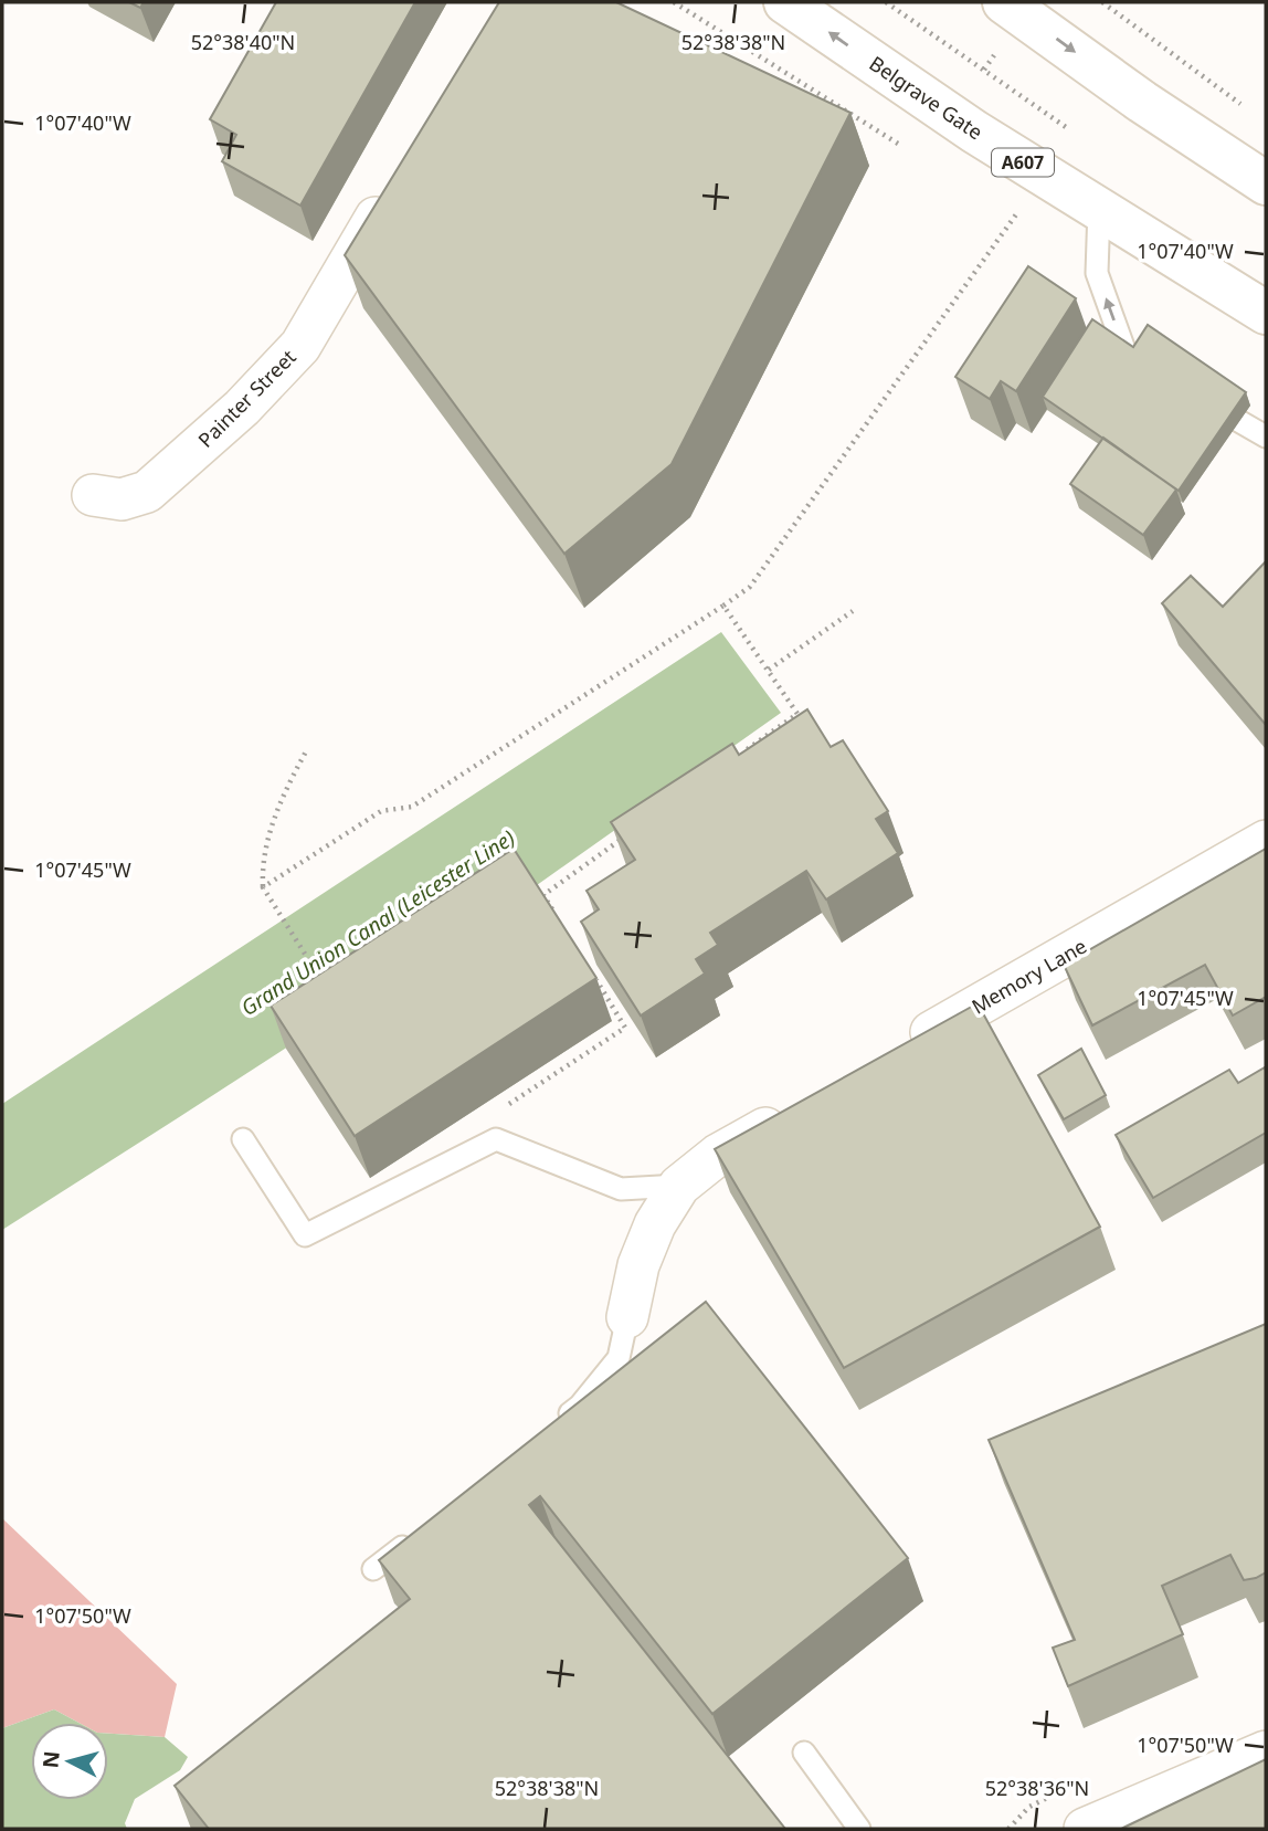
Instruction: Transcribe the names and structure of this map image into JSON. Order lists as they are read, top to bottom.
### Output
{
  "streets": {
    "main road": ["Belgrave Gate", "A607"],
    "street": ["Painter Street", "Memory Lane"]
  },
  "water": ["Grand Union Canal (Leicester Line)"],
  "north": "left",
  "coordinates": [
    "52°38'40\"N",
    "52°38'38\"N",
    "1°07'40\"W",
    "1°07'45\"W",
    "1°07'50\"W",
    "52°38'36\"N"
  ]
}
